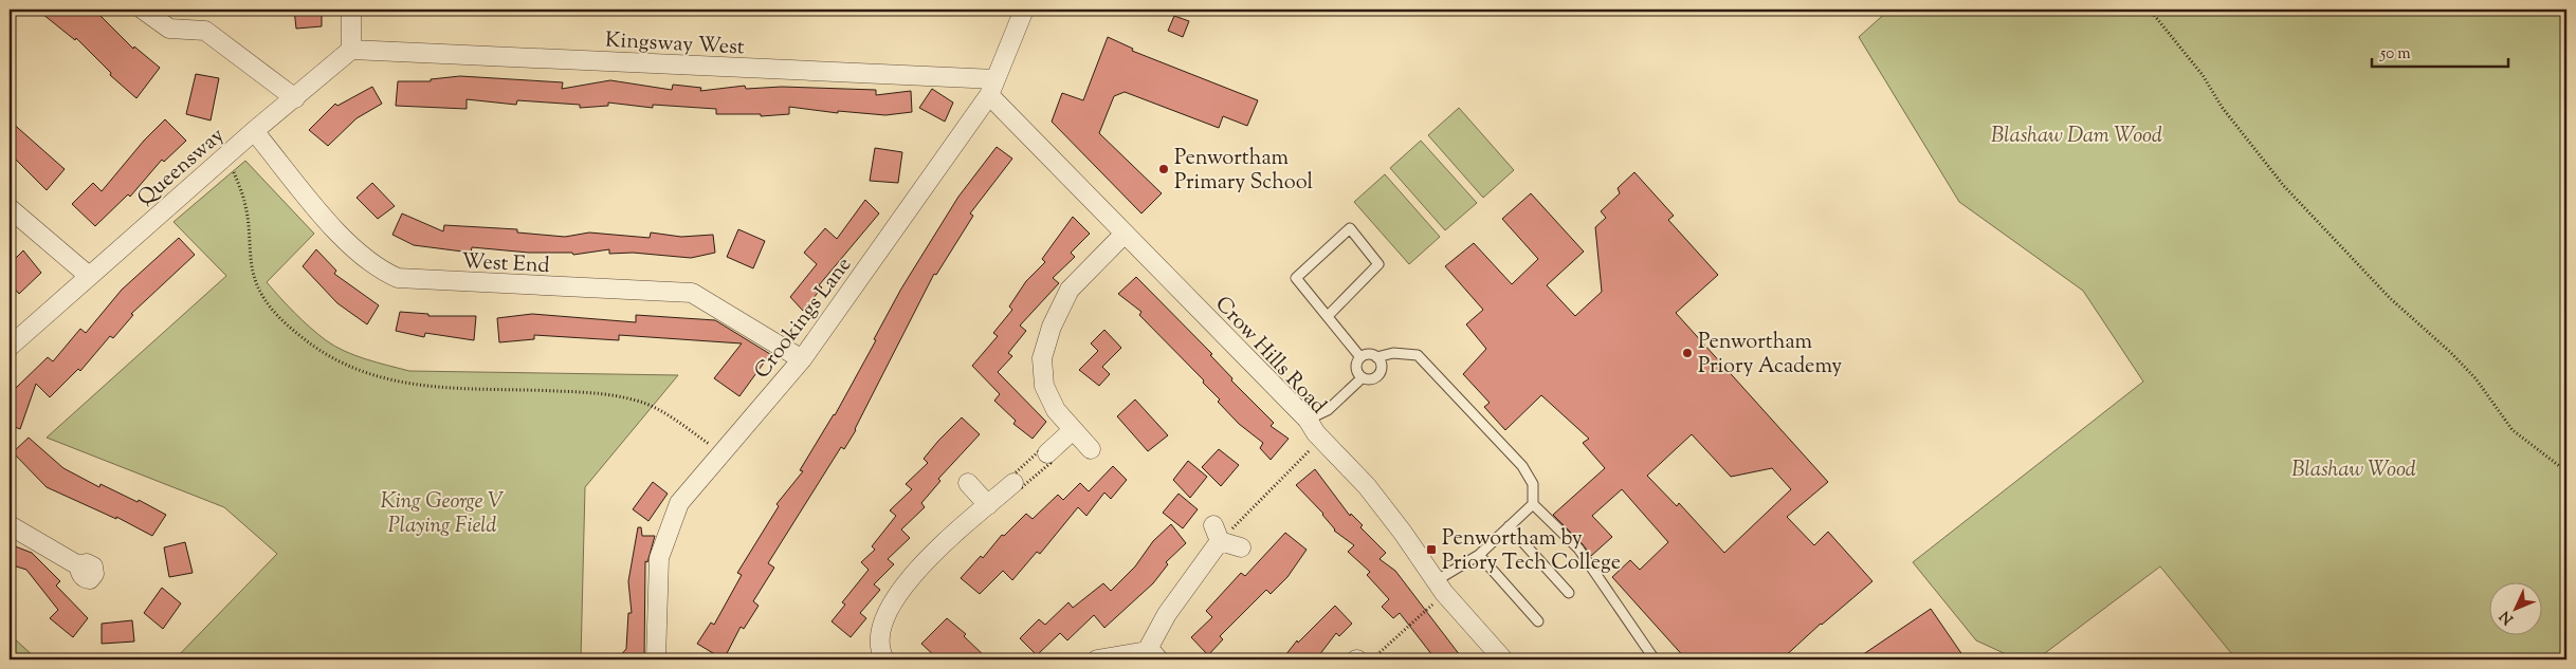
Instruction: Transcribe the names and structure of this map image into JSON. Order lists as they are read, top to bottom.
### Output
{
  "streets": {
    "street": [
      "Kingsway West",
      "Queensway",
      "West End",
      "Crookings Lane",
      "Crow Hills Road"
    ]
  },
  "crossings": [
    ["Kingsway West", "Queensway"],
    ["Kingsway West", "Crookings Lane"],
    ["Kingsway West", "Crow Hills Road"],
    ["Queensway", "West End"],
    ["West End", "Crookings Lane"],
    ["Crookings Lane", "Crow Hills Road"]
  ],
  "parks": ["Blashaw Dam Wood", "Blashaw Wood", "King George V Playing Field"],
  "places": {
    "other": ["Penwortham Primary School", "Penwortham Priory Academy"],
    "transit": ["Penwortham by Priory Tech College"]
  },
  "scale_bar": "50 m",
  "north": "bottom left"
}
